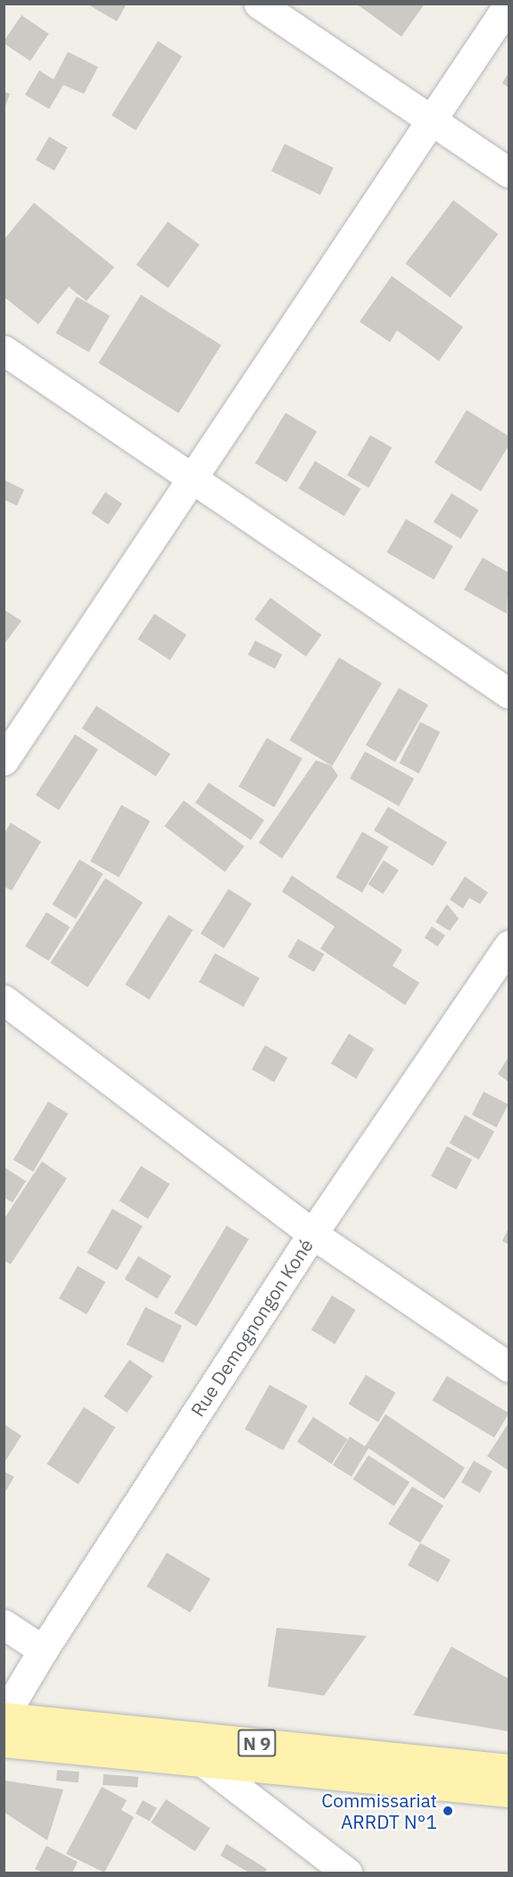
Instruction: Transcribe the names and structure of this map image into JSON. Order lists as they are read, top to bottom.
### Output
{
  "streets": {
    "main road": ["N 9"],
    "street": ["Rue Demognongon Koné"]
  },
  "crossings": [
    ["Rue Demognongon Koné", "N 9"]
  ],
  "places": ["Commissariat ARRDT N°1"]
}
